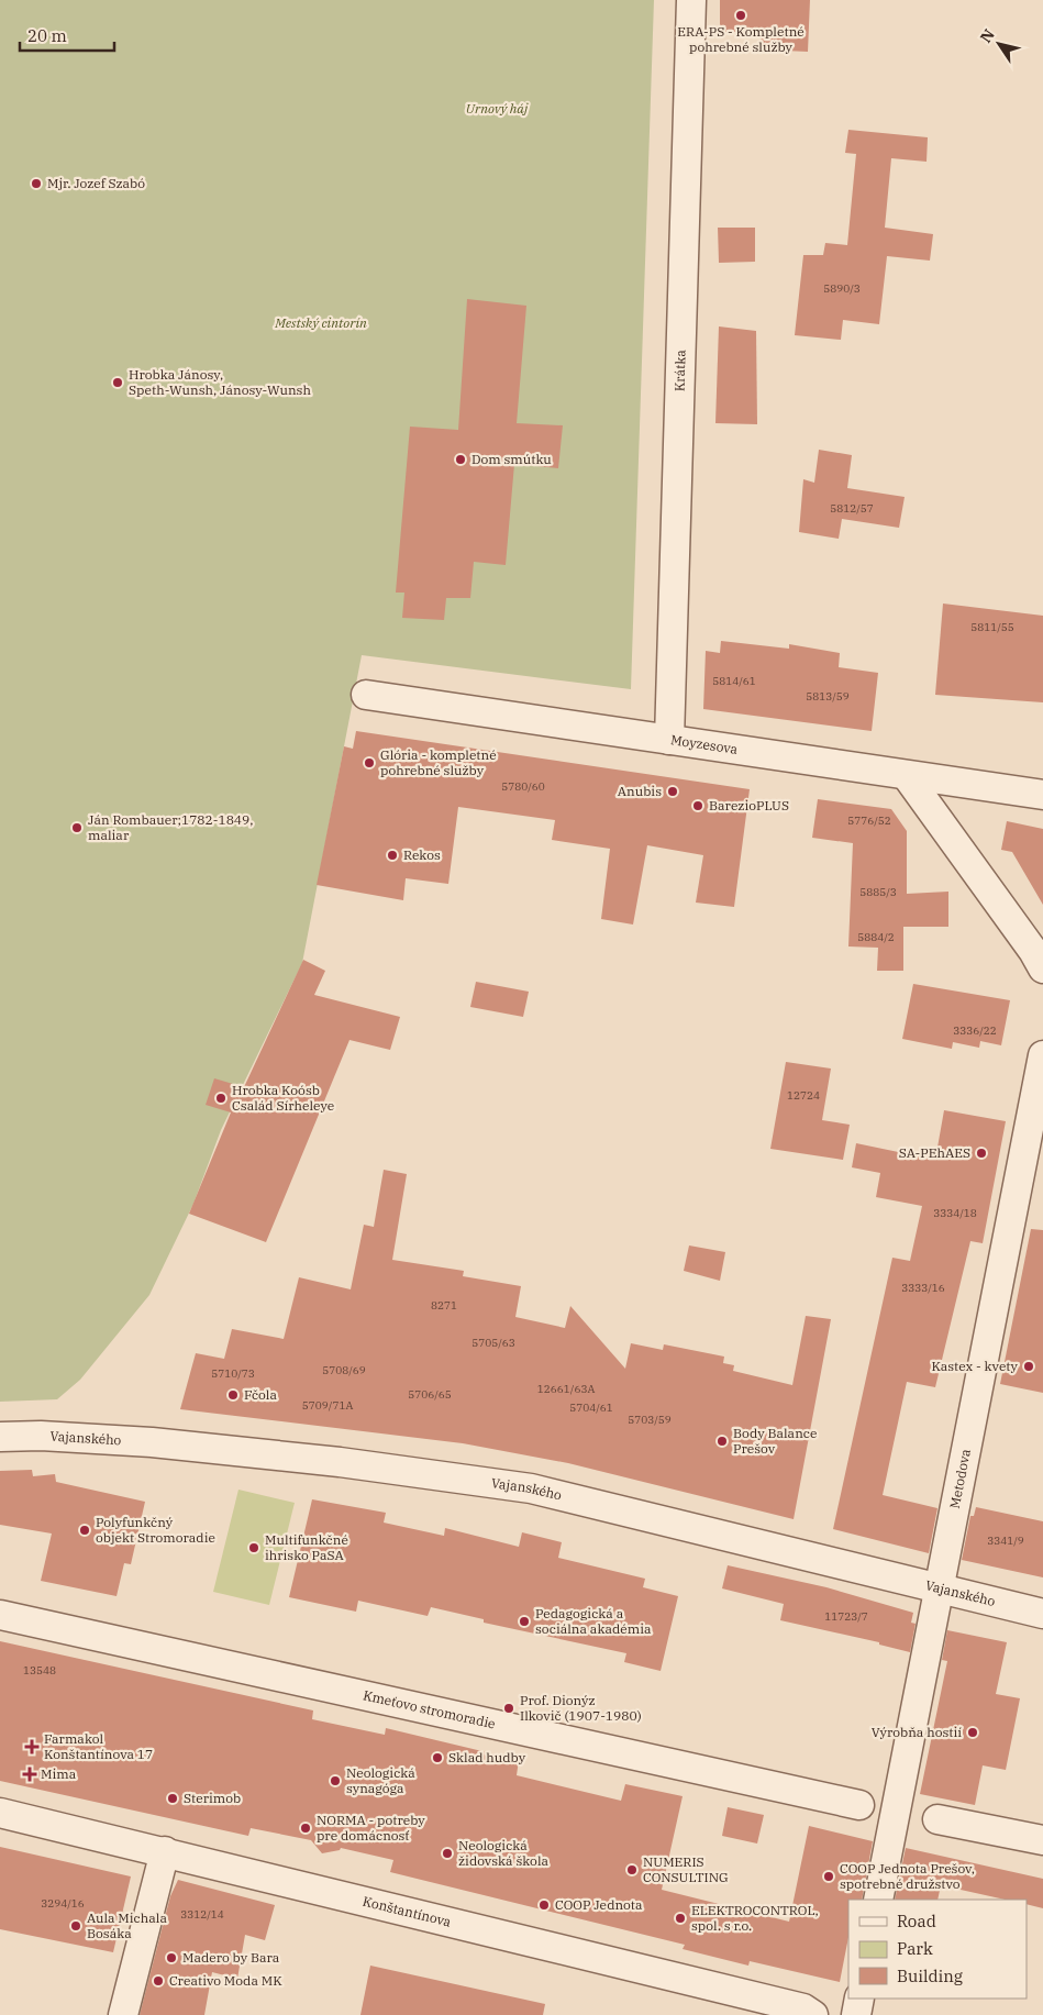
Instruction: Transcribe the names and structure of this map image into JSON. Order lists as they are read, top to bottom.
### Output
{
  "streets": {
    "street": [
      "Krátka",
      "Moyzesova",
      "Vajanského",
      "Metodova",
      "Kmeťovo stromoradie",
      "Konštantínova"
    ]
  },
  "crossings": [
    ["Krátka", "Moyzesova"],
    ["Vajanského", "Metodova"]
  ],
  "parks": ["Urnový háj", "Mestský cintorín"],
  "places": {
    "other": [
      "ERA-PS - Kompletné pohrebné služby",
      "Mjr. Jozef Szabó",
      "Hrobka Jánosy, Speth-Wunsh, Jánosy-Wunsh",
      "Dom smútku",
      "Glória - kompletné pohrebné služby",
      "Anubis",
      "BarezioPLUS",
      "Ján Rombauer;1782-1849, maliar",
      "Rekos",
      "Hrobka Koósb Család Sírheleye",
      "SA-PEhAES",
      "Kastex - kvety",
      "Fčola",
      "Body Balance Prešov",
      "Polyfunkčný objekt Stromoradie",
      "Multifunkčné ihrisko PaSA",
      "Pedagogická a sociálna akadémia",
      "Prof. Dionýz Ilkovič (1907-1980)",
      "Výrobňa hostií",
      "Sklad hudby",
      "Neologická synagóga",
      "Sterimob",
      "NORMA - potreby pre domácnosť",
      "Neologická židovská škola",
      "NUMERIS CONSULTING",
      "COOP Jednota Prešov, spotrebné družstvo",
      "COOP Jednota",
      "ELEKTROCONTROL, spol. s r.o.",
      "Aula Michala Bosáka",
      "Madero by Bara",
      "Creativo Moda MK"
    ],
    "health": ["Farmakol Konštantínova 17", "Mima"]
  },
  "house_numbers": [
    "5890/3",
    "5812/57",
    "5811/55",
    "5814/61",
    "5813/59",
    "5780/60",
    "5776/52",
    "5885/3",
    "5884/2",
    "3336/22",
    "12724",
    "3334/18",
    "3333/16",
    "8271",
    "5705/63",
    "5708/69",
    "5710/73",
    "12661/63A",
    "5706/65",
    "5709/71A",
    "5704/61",
    "5703/59",
    "3341/9",
    "11723/7",
    "13548",
    "3294/16",
    "3312/14"
  ],
  "legend": ["Road", "Park", "Building"],
  "scale_bar": "20 m",
  "north": "top left"
}
